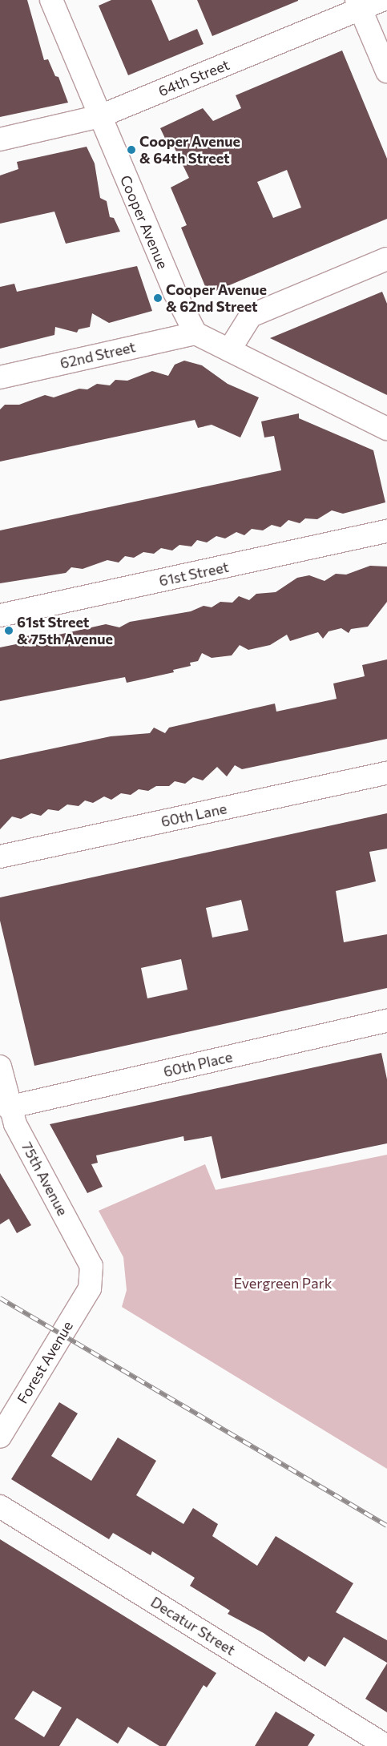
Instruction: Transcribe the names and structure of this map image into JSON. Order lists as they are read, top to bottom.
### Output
{
  "streets": {
    "street": [
      "64th Street",
      "Cooper Avenue",
      "62nd Street",
      "61st Street",
      "60th Lane",
      "60th Place",
      "75th Avenue",
      "Forest Avenue",
      "Decatur Street"
    ]
  },
  "crossings": [
    ["64th Street", "Cooper Avenue"],
    ["Cooper Avenue", "62nd Street"],
    ["60th Place", "75th Avenue"],
    ["75th Avenue", "Forest Avenue"]
  ],
  "parks": ["Evergreen Park"],
  "places": ["Cooper Avenue & 64th Street", "Cooper Avenue & 62nd Street", "61st Street & 75th Avenue"]
}
